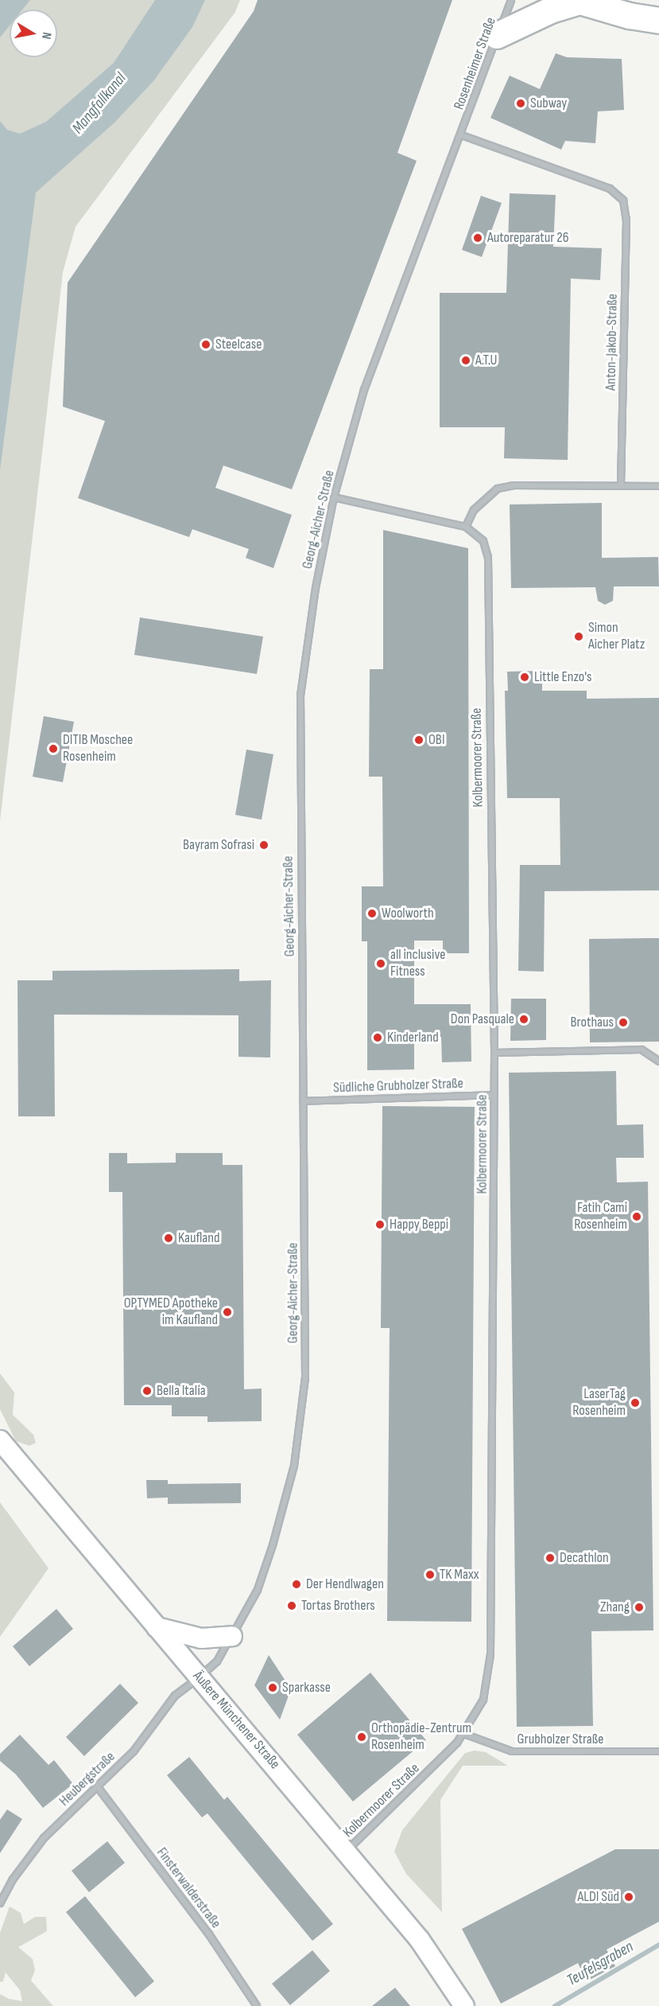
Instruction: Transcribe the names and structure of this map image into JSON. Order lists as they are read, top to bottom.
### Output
{
  "streets": {
    "main road": ["Äußere Münchener Straße"],
    "street": [
      "Rosenheimer Straße",
      "Anton-Jakob-Straße",
      "Georg-Aicher-Straße",
      "Kolbermoorer Straße",
      "Südliche Grubholzer Straße",
      "Grubholzer Straße",
      "Heubergstraße",
      "Finsterwalderstraße"
    ]
  },
  "crossings": [
    ["Rosenheimer Straße", "Anton-Jakob-Straße"],
    ["Rosenheimer Straße", "Georg-Aicher-Straße"],
    ["Anton-Jakob-Straße", "Georg-Aicher-Straße"],
    ["Georg-Aicher-Straße", "Kolbermoorer Straße"],
    ["Georg-Aicher-Straße", "Südliche Grubholzer Straße"],
    ["Georg-Aicher-Straße", "Äußere Münchener Straße"],
    ["Georg-Aicher-Straße", "Heubergstraße"],
    ["Kolbermoorer Straße", "Südliche Grubholzer Straße"],
    ["Kolbermoorer Straße", "Äußere Münchener Straße"],
    ["Kolbermoorer Straße", "Grubholzer Straße"],
    ["Äußere Münchener Straße", "Heubergstraße"],
    ["Heubergstraße", "Finsterwalderstraße"]
  ],
  "water": ["Mangfallkanal", "Teufelsgraben"],
  "places": [
    "Subway",
    "Autoreparatur 26",
    "Steelcase",
    "A.T.U",
    "Simon Aicher Platz",
    "Little Enzo's",
    "OBI",
    "DITIB Moschee Rosenheim",
    "Bayram Sofrasi",
    "Woolworth",
    "all inclusive Fitness",
    "Don Pasquale",
    "Brothaus",
    "Kinderland",
    "Fatih Cami Rosenheim",
    "Happy Beppi",
    "Kaufland",
    "OPTYMED Apotheke im Kaufland",
    "Bella Italia",
    "LaserTag Rosenheim",
    "Decathlon",
    "TK Maxx",
    "Der Hendlwagen",
    "Tortas Brothers",
    "Zhang",
    "Sparkasse",
    "Orthopädie-Zentrum Rosenheim",
    "ALDI Süd"
  ],
  "north": "right"
}
